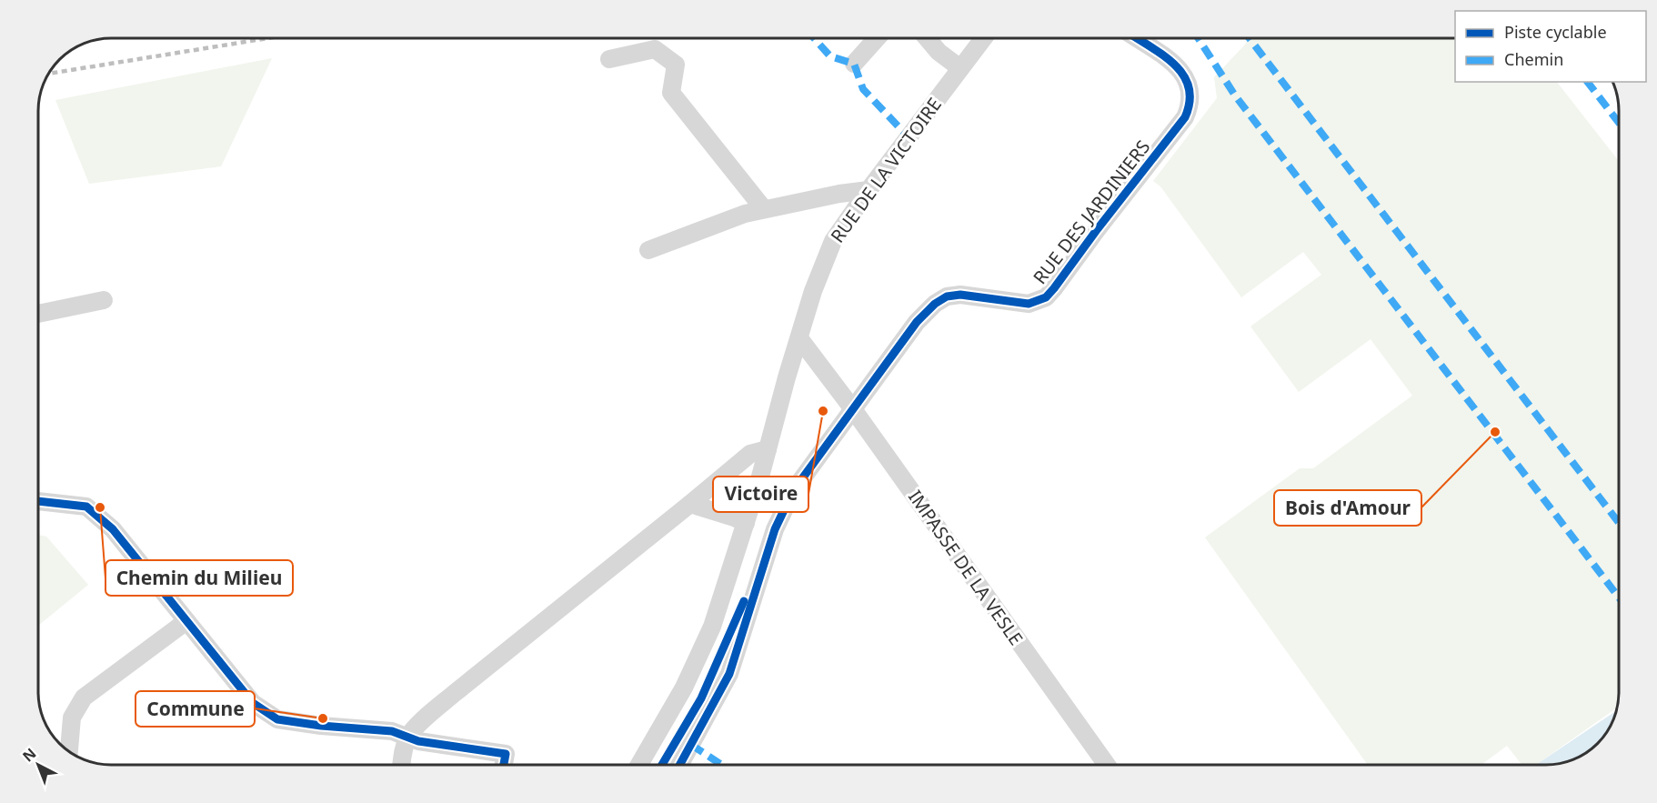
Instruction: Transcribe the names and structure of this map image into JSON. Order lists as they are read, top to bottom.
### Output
{
  "streets": {
    "street": ["RUE DE LA VICTOIRE", "RUE DES JARDINIERS", "IMPASSE DE LA VESLE"]
  },
  "crossings": [
    ["RUE DE LA VICTOIRE", "IMPASSE DE LA VESLE"],
    ["RUE DES JARDINIERS", "IMPASSE DE LA VESLE"]
  ],
  "places": [
    "Victoire",
    "Bois d'Amour",
    "Chemin du Milieu",
    "Commune"
  ],
  "legend": ["Piste cyclable", "Chemin"],
  "north": "top left"
}
